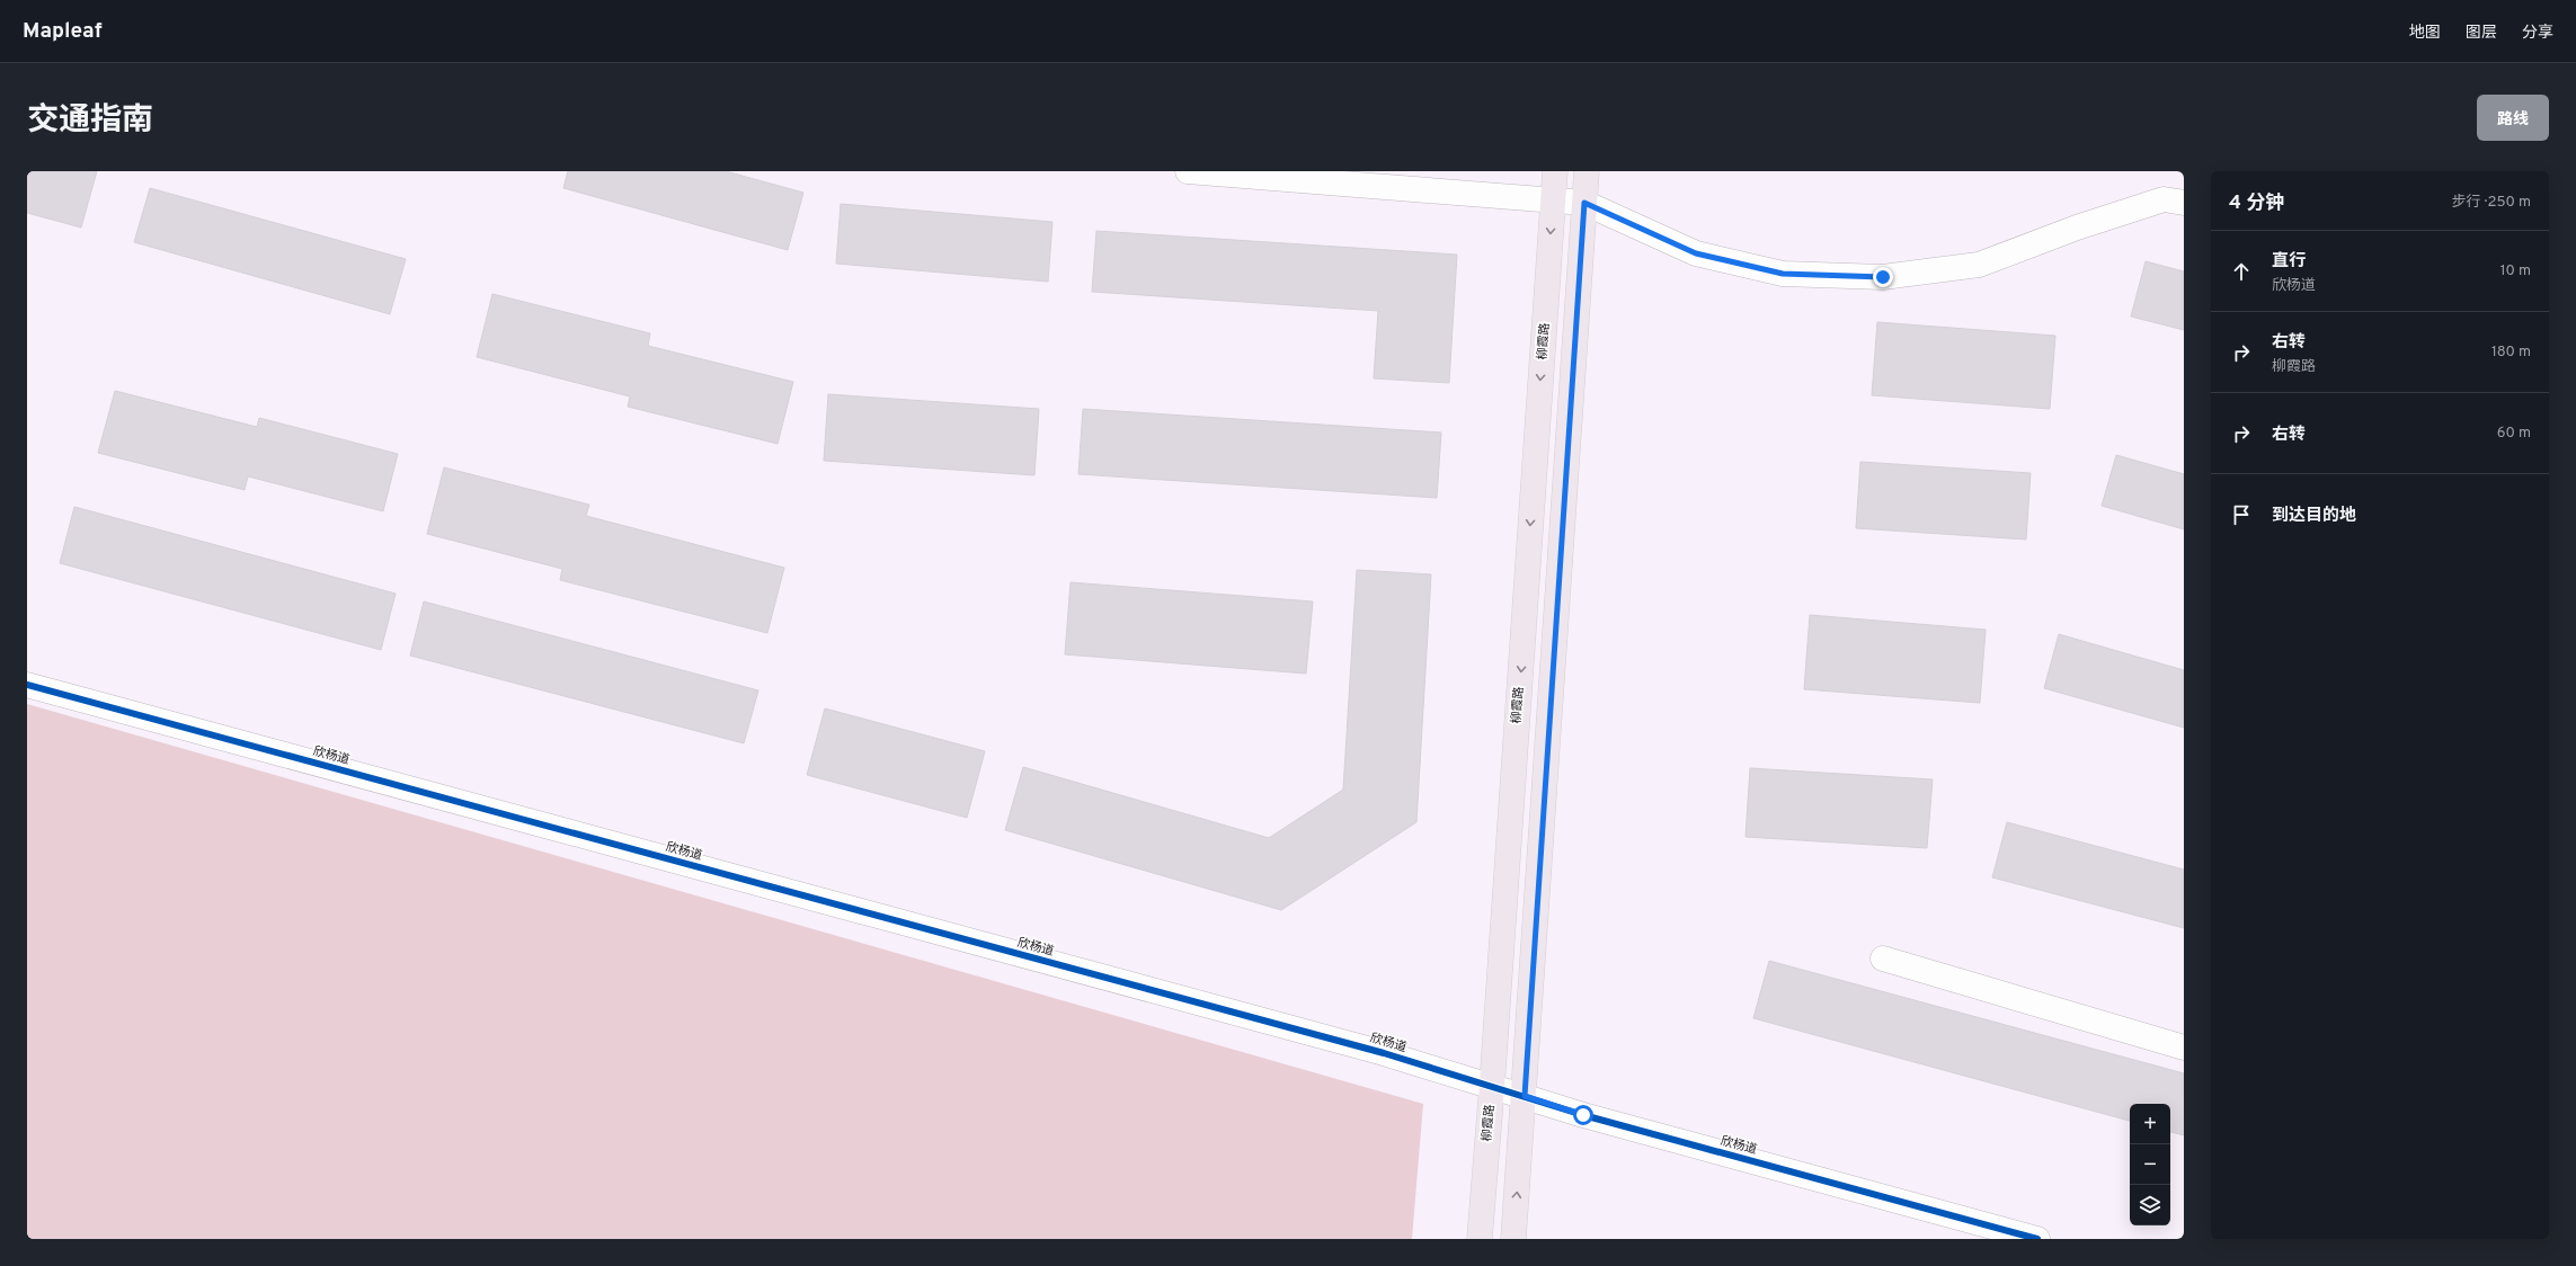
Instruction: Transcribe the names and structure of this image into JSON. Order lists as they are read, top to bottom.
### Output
{
  "streets": {
    "main road": ["柳霞路"],
    "street": ["欣杨道"]
  },
  "crossings": [
    ["柳霞路", "欣杨道"]
  ],
  "page": {
    "header": "Mapleaf",
    "nav": ["地图", "图层", "分享"],
    "title": "交通指南",
    "buttons": "路线",
    "heading": ["4 分钟", "步行 · 250 m"],
    "list": [
      ["直行", "欣杨道", "10 m"],
      ["右转", "柳霞路", "180 m"],
      ["右转", "60 m"],
      "到达目的地"
    ],
    "map_buttons": ["+", "−"]
  }
}
